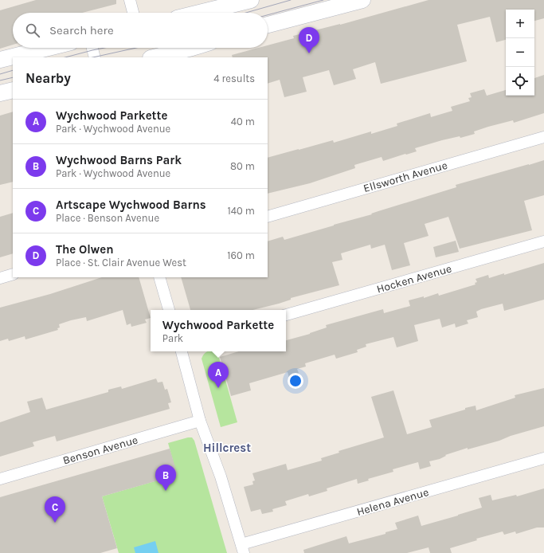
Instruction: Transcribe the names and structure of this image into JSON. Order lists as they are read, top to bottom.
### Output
{
  "streets": {
    "street": [
      "Ellsworth Avenue",
      "Hocken Avenue",
      "Benson Avenue",
      "Helena Avenue"
    ]
  },
  "districts": ["Hillcrest"],
  "page": {
    "map_buttons": ["+", "−"],
    "search": "Search here",
    "pins": [
      "D",
      "A",
      "B",
      "C"
    ],
    "heading": ["Nearby", "4 results"],
    "list": [
      {
        "mark": "A",
        "name": "Wychwood Parkette",
        "note": "Park · Wychwood Avenue",
        "value": "40 m"
      },
      {
        "mark": "B",
        "name": "Wychwood Barns Park",
        "note": "Park · Wychwood Avenue",
        "value": "80 m"
      },
      {
        "mark": "C",
        "name": "Artscape Wychwood Barns",
        "note": "Place · Benson Avenue",
        "value": "140 m"
      },
      {
        "mark": "D",
        "name": "The Olwen",
        "note": "Place · St. Clair Avenue West",
        "value": "160 m"
      }
    ],
    "popup": ["Wychwood Parkette", "Park"]
  }
}
